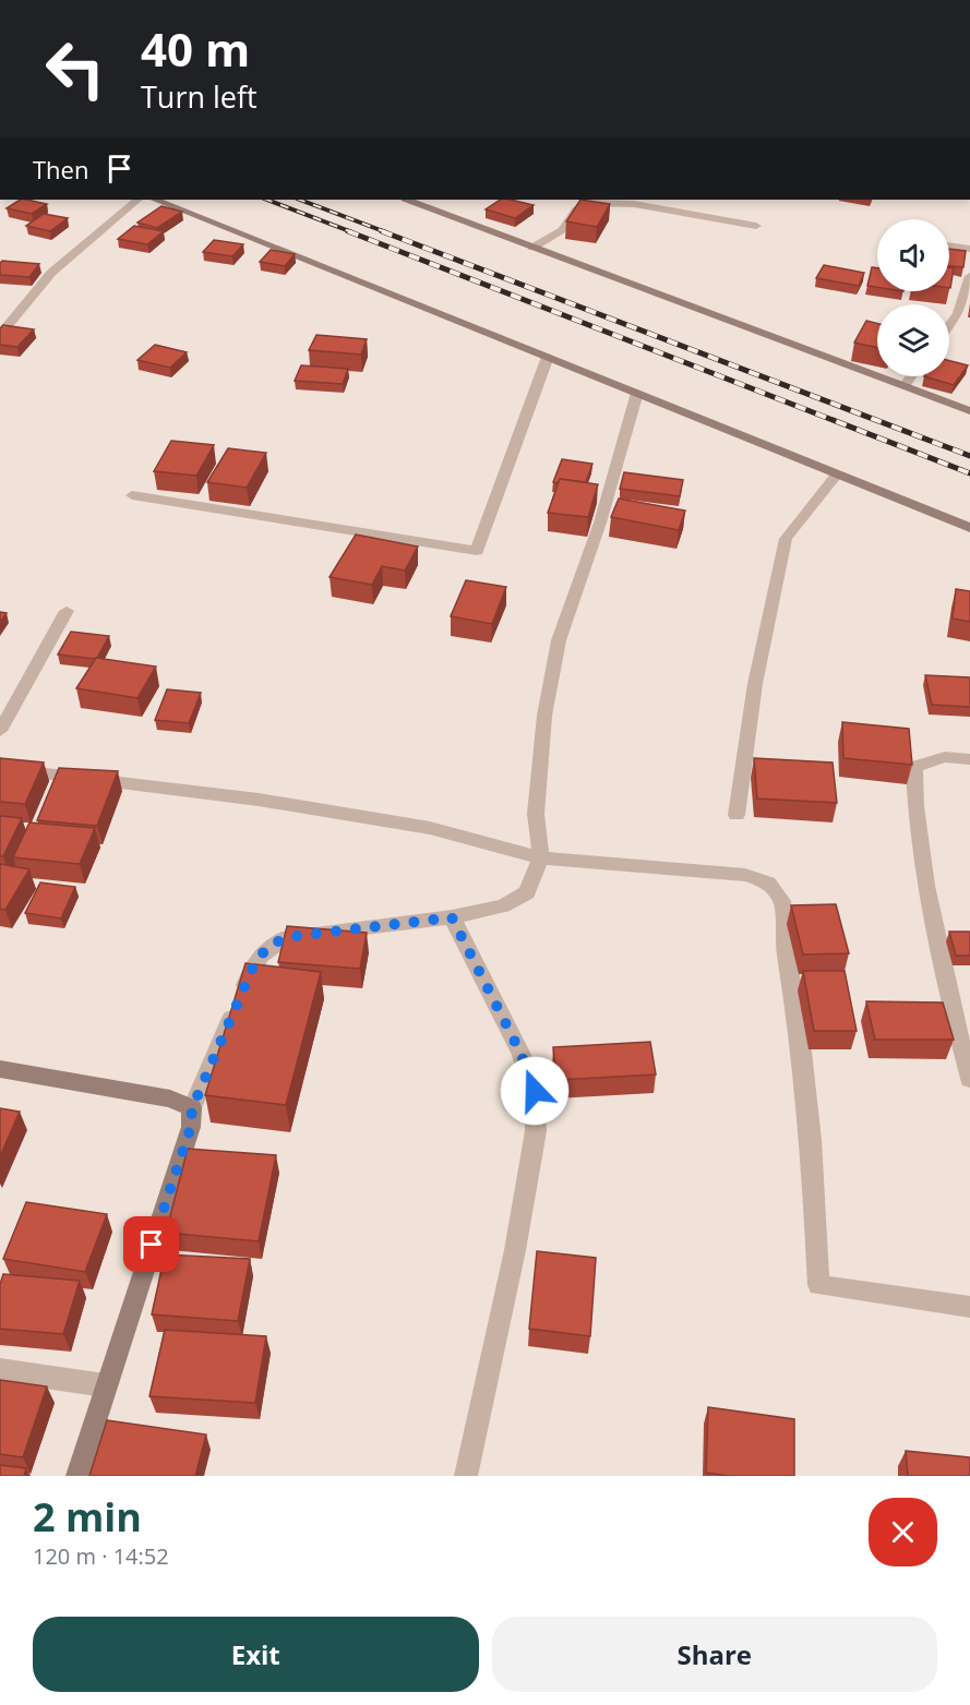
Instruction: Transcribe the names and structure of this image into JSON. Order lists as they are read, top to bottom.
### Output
{
  "page": {
    "turn": ["40 m", "Turn left"],
    "then": "Then",
    "heading": ["2 min", "120 m · 14:52"],
    "buttons": ["Exit", "Share"]
  }
}
